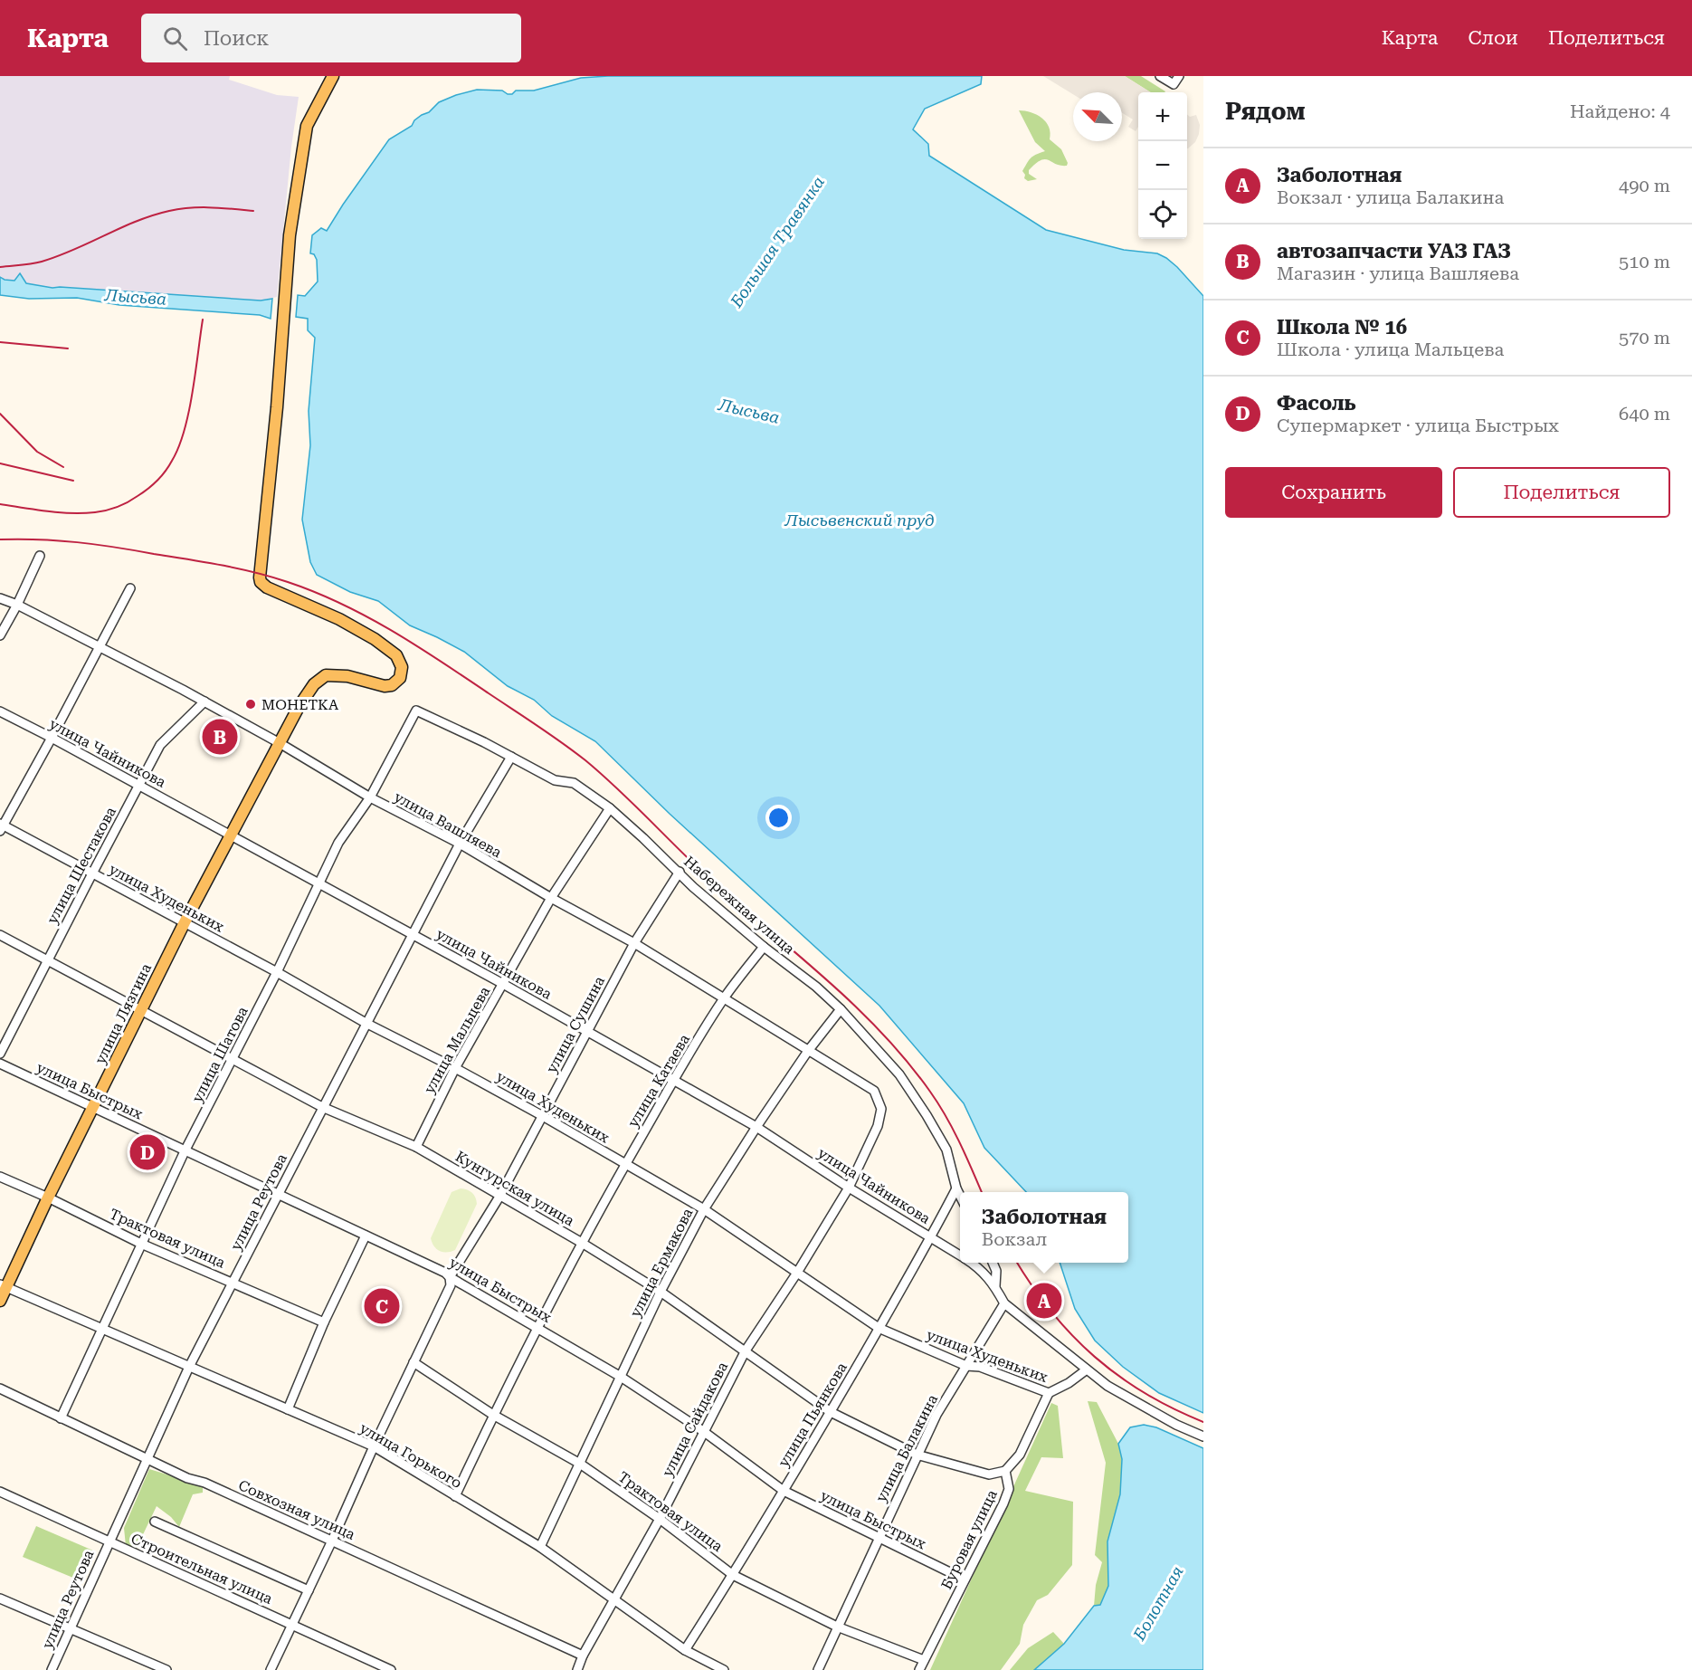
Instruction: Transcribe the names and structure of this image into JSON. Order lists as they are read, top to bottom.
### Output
{
  "streets": {
    "main road": ["улица Лязгина"],
    "street": [
      "улица Чайникова",
      "улица Вашляева",
      "улица Шестакова",
      "улица Худеньких",
      "Набережная улица",
      "улица Сушина",
      "улица Мальцева",
      "улица Шатова",
      "улица Катаева",
      "улица Быстрых",
      "Кунгурская улица",
      "улица Реутова",
      "Трактовая улица",
      "улица Ермакова",
      "улица Пьянкова",
      "улица Сайдакова",
      "улица Балакина",
      "улица Горького",
      "Совхозная улица",
      "Буровая улица",
      "Строительная улица"
    ]
  },
  "crossings": [
    ["улица Чайникова", "улица Шестакова"],
    ["улица Чайникова", "улица Лязгина"],
    ["улица Чайникова", "улица Сушина"],
    ["улица Чайникова", "улица Мальцева"],
    ["улица Чайникова", "улица Шатова"],
    ["улица Чайникова", "улица Катаева"],
    ["улица Чайникова", "улица Реутова"],
    ["улица Чайникова", "улица Ермакова"],
    ["улица Чайникова", "улица Пьянкова"],
    ["улица Чайникова", "улица Сайдакова"],
    ["улица Чайникова", "улица Балакина"],
    ["улица Вашляева", "улица Шестакова"],
    ["улица Вашляева", "улица Лязгина"],
    ["улица Вашляева", "улица Сушина"],
    ["улица Вашляева", "улица Мальцева"],
    ["улица Вашляева", "улица Шатова"],
    ["улица Вашляева", "улица Катаева"],
    ["улица Вашляева", "улица Реутова"],
    ["улица Вашляева", "улица Ермакова"],
    ["улица Вашляева", "улица Сайдакова"],
    ["улица Шестакова", "улица Худеньких"],
    ["улица Шестакова", "Кунгурская улица"],
    ["улица Худеньких", "улица Лязгина"],
    ["улица Худеньких", "улица Сушина"],
    ["улица Худеньких", "улица Мальцева"],
    ["улица Худеньких", "улица Шатова"],
    ["улица Худеньких", "улица Катаева"],
    ["улица Худеньких", "улица Реутова"],
    ["улица Худеньких", "улица Ермакова"],
    ["улица Худеньких", "улица Пьянкова"],
    ["улица Худеньких", "улица Сайдакова"],
    ["улица Худеньких", "улица Балакина"],
    ["Набережная улица", "улица Сушина"],
    ["Набережная улица", "улица Мальцева"],
    ["Набережная улица", "улица Шатова"],
    ["Набережная улица", "улица Катаева"],
    ["Набережная улица", "улица Реутова"],
    ["Набережная улица", "улица Ермакова"],
    ["Набережная улица", "улица Пьянкова"],
    ["улица Лязгина", "улица Быстрых"],
    ["улица Лязгина", "Кунгурская улица"],
    ["улица Лязгина", "Трактовая улица"],
    ["улица Лязгина", "улица Горького"],
    ["улица Сушина", "улица Быстрых"],
    ["улица Сушина", "Кунгурская улица"],
    ["улица Сушина", "Трактовая улица"],
    ["улица Мальцева", "Кунгурская улица"],
    ["улица Шатова", "улица Быстрых"],
    ["улица Шатова", "Кунгурская улица"],
    ["улица Шатова", "Трактовая улица"],
    ["улица Шатова", "улица Горького"],
    ["улица Шатова", "Совхозная улица"],
    ["улица Катаева", "улица Быстрых"],
    ["улица Катаева", "Кунгурская улица"],
    ["улица Катаева", "Трактовая улица"],
    ["улица Катаева", "улица Горького"],
    ["улица Быстрых", "улица Реутова"],
    ["улица Быстрых", "улица Ермакова"],
    ["улица Быстрых", "улица Пьянкова"],
    ["улица Быстрых", "улица Сайдакова"],
    ["улица Быстрых", "улица Балакина"],
    ["улица Быстрых", "Буровая улица"],
    ["Кунгурская улица", "улица Реутова"],
    ["Кунгурская улица", "улица Ермакова"],
    ["Кунгурская улица", "улица Пьянкова"],
    ["Кунгурская улица", "улица Сайдакова"],
    ["Кунгурская улица", "улица Балакина"],
    ["Кунгурская улица", "Буровая улица"],
    ["улица Реутова", "Трактовая улица"],
    ["улица Реутова", "улица Горького"],
    ["улица Реутова", "Совхозная улица"],
    ["улица Реутова", "Строительная улица"],
    ["Трактовая улица", "улица Ермакова"],
    ["Трактовая улица", "улица Пьянкова"],
    ["Трактовая улица", "улица Сайдакова"],
    ["Трактовая улица", "улица Балакина"],
    ["Трактовая улица", "Буровая улица"],
    ["улица Ермакова", "улица Горького"],
    ["улица Пьянкова", "улица Горького"],
    ["улица Сайдакова", "улица Горького"],
    ["улица Сайдакова", "Совхозная улица"]
  ],
  "water": [
    "Большая Травянка",
    "Лысьва",
    "Лысьвенский пруд",
    "Болотная"
  ],
  "places": ["МОНЕТКА"],
  "north": "top left",
  "page": {
    "header": "Карта",
    "search": "Поиск",
    "nav": ["Карта", "Слои", "Поделиться"],
    "heading": ["Рядом", "Найдено: 4"],
    "map_buttons": ["+", "−"],
    "list": [
      {
        "mark": "A",
        "name": "Заболотная",
        "note": "Вокзал · улица Балакина",
        "value": "490 m"
      },
      {
        "mark": "B",
        "name": "автозапчасти УАЗ ГАЗ",
        "note": "Магазин · улица Вашляева",
        "value": "510 m"
      },
      {
        "mark": "C",
        "name": "Школа № 16",
        "note": "Школа · улица Мальцева",
        "value": "570 m"
      },
      {
        "mark": "D",
        "name": "Фасоль",
        "note": "Супермаркет · улица Быстрых",
        "value": "640 m"
      }
    ],
    "buttons": ["Сохранить", "Поделиться"],
    "pins": [
      "B",
      "D",
      "A",
      "C"
    ],
    "popup": ["Заболотная", "Вокзал"]
  }
}
